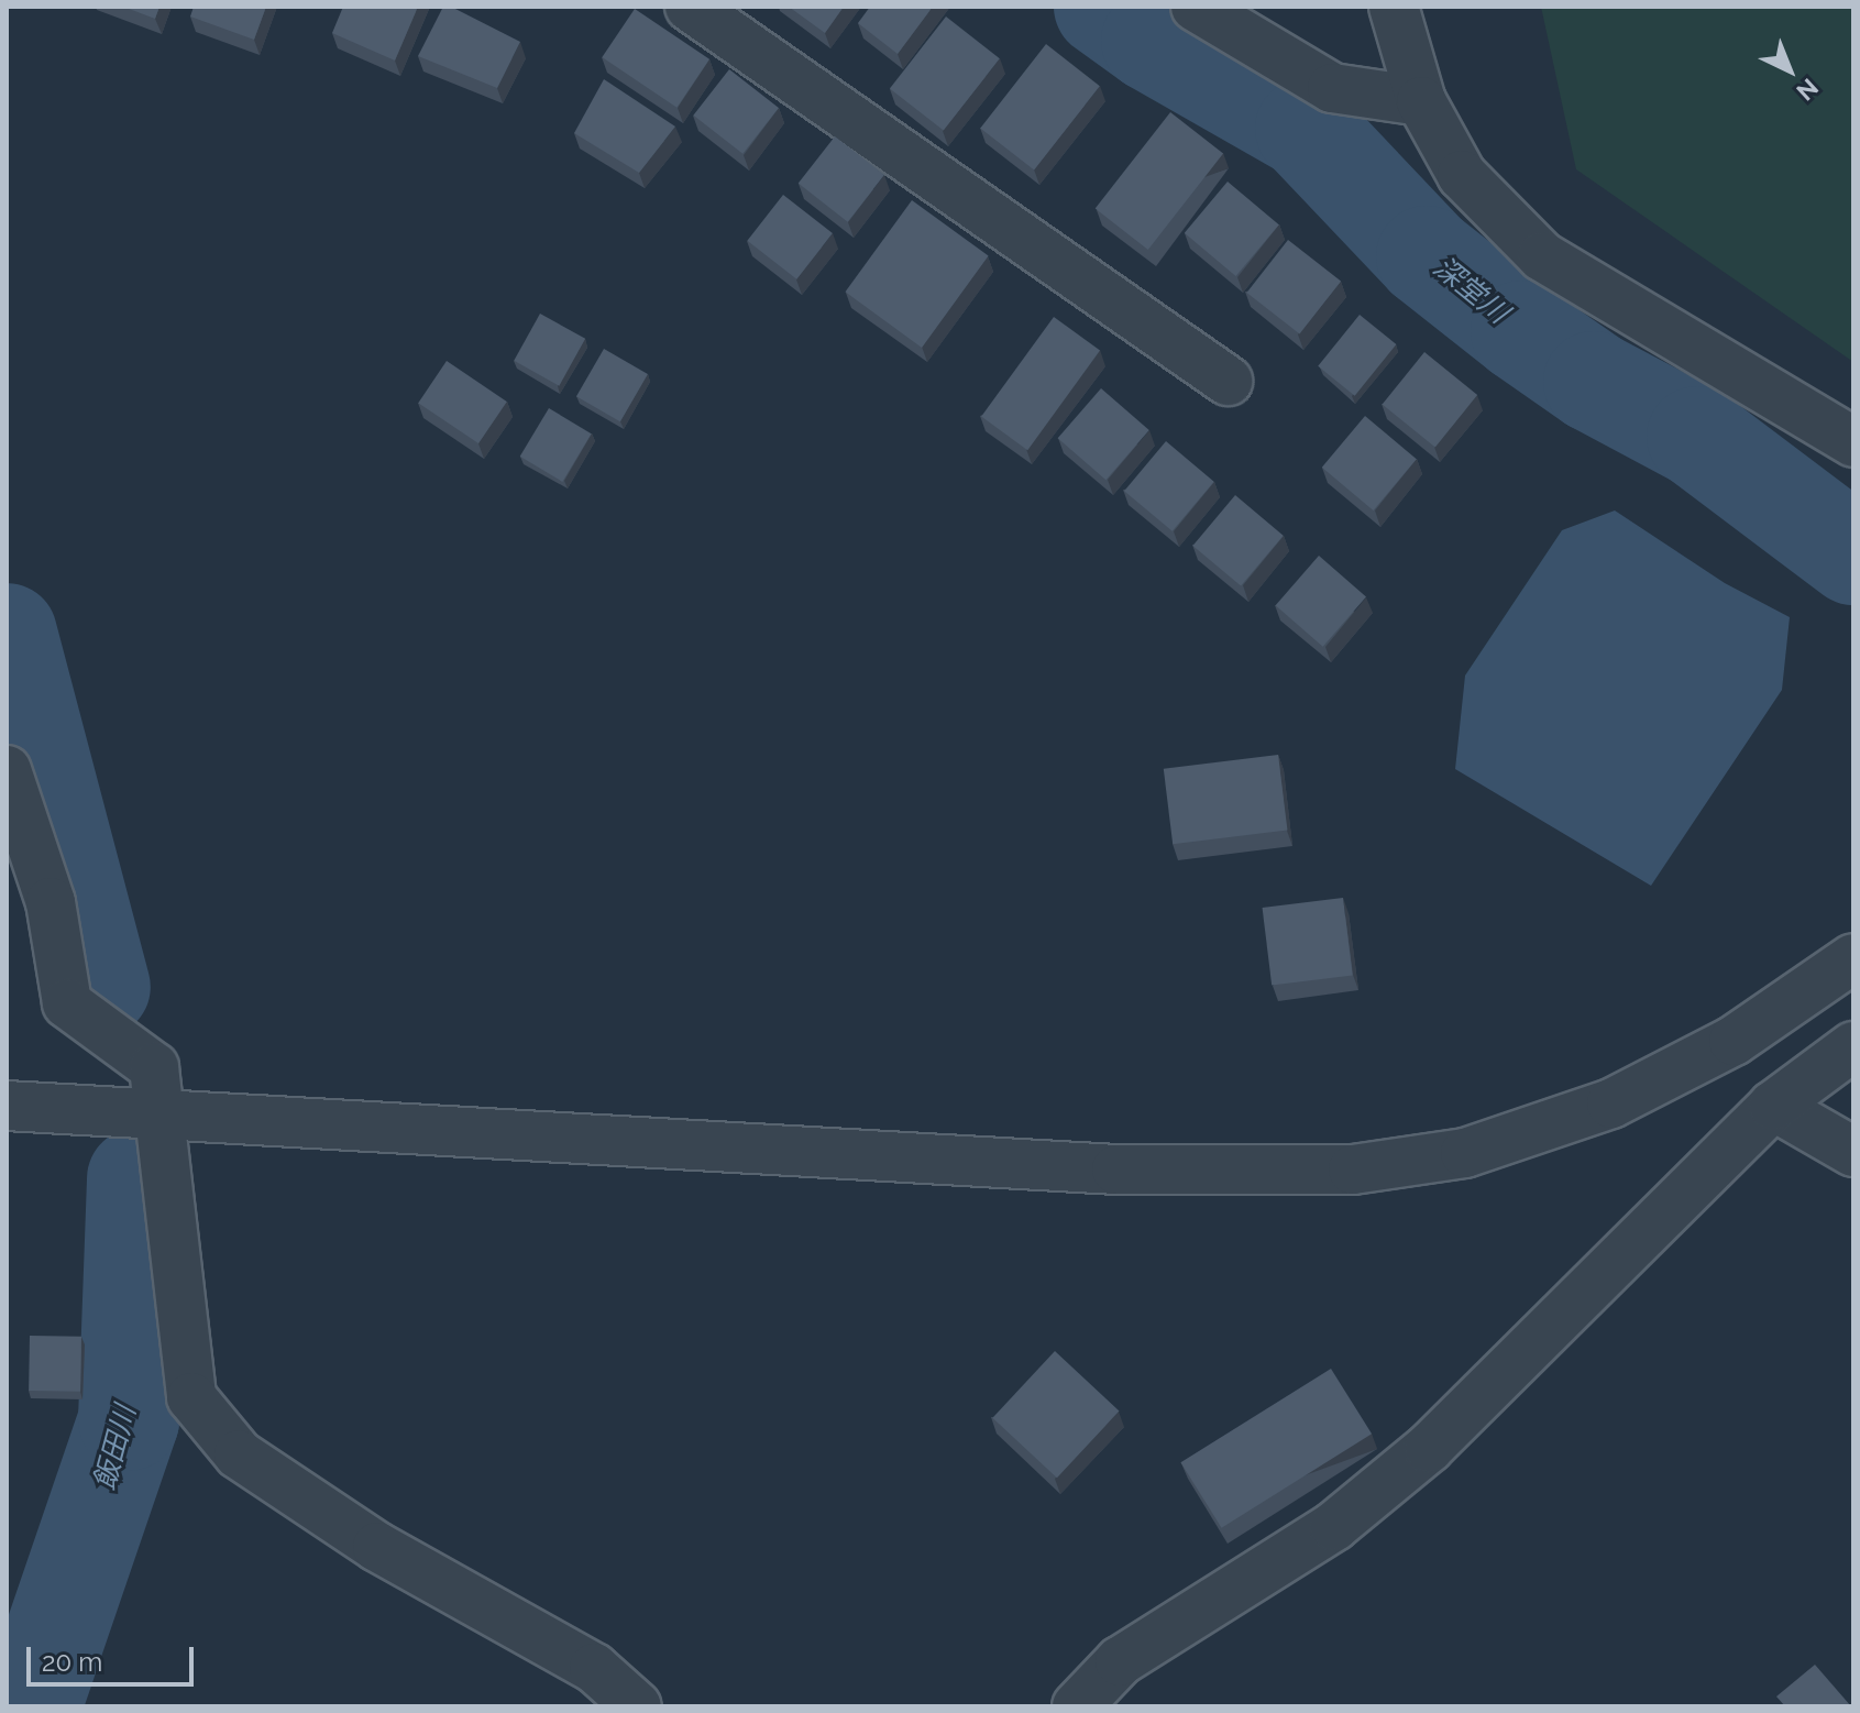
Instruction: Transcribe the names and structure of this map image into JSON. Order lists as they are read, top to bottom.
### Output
{
  "water": ["深堂川", "飯田川"],
  "scale_bar": "20 m",
  "north": "bottom right"
}
